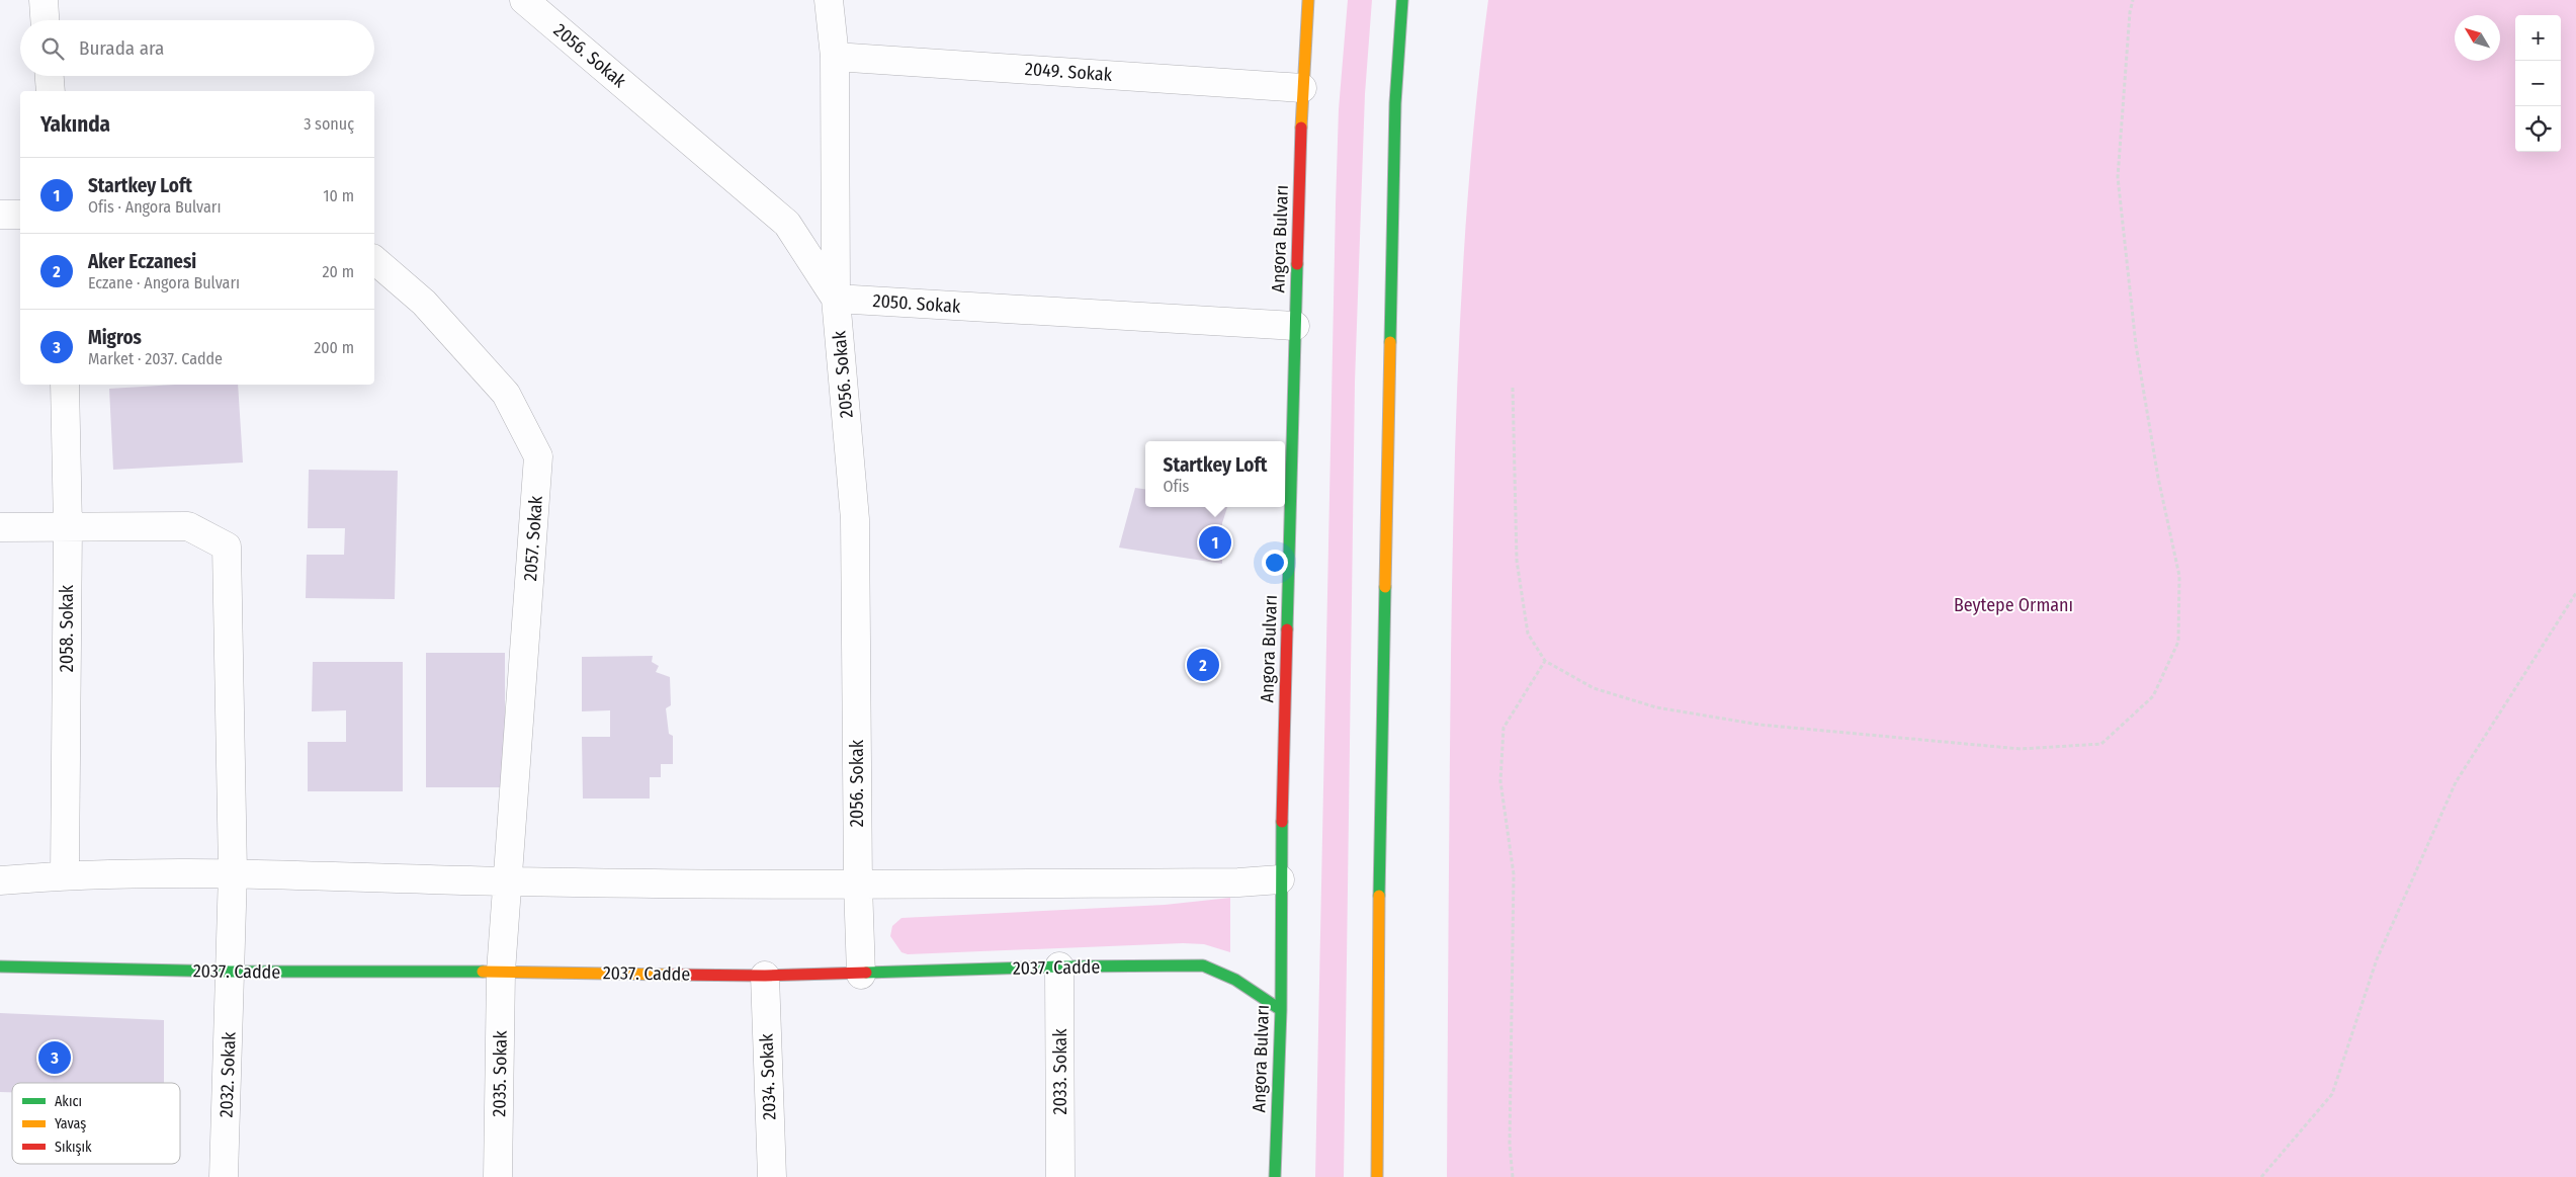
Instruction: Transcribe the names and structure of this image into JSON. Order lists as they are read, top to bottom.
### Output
{
  "streets": {
    "main road": ["Angora Bulvarı", "2037. Cadde"],
    "street": [
      "2056. Sokak",
      "2049. Sokak",
      "2050. Sokak",
      "2057. Sokak",
      "2058. Sokak",
      "2033. Sokak",
      "2035. Sokak",
      "2032. Sokak",
      "2034. Sokak"
    ]
  },
  "crossings": [
    ["2056. Sokak", "2050. Sokak"],
    ["2056. Sokak", "2037. Cadde"],
    ["2049. Sokak", "Angora Bulvarı"],
    ["Angora Bulvarı", "2050. Sokak"],
    ["Angora Bulvarı", "2037. Cadde"],
    ["2057. Sokak", "2037. Cadde"],
    ["2057. Sokak", "2035. Sokak"],
    ["2058. Sokak", "2032. Sokak"],
    ["2037. Cadde", "2033. Sokak"],
    ["2037. Cadde", "2035. Sokak"],
    ["2037. Cadde", "2032. Sokak"],
    ["2037. Cadde", "2034. Sokak"]
  ],
  "parks": ["Beytepe Ormanı"],
  "legend": ["Akıcı", "Yavaş", "Sıkışık"],
  "north": "top left",
  "page": {
    "map_buttons": ["+", "−"],
    "search": "Burada ara",
    "heading": ["Yakında", "3 sonuç"],
    "list": [
      {
        "mark": "1",
        "name": "Startkey Loft",
        "note": "Ofis · Angora Bulvarı",
        "value": "10 m"
      },
      {
        "mark": "2",
        "name": "Aker Eczanesi",
        "note": "Eczane · Angora Bulvarı",
        "value": "20 m"
      },
      {
        "mark": "3",
        "name": "Migros",
        "note": "Market · 2037. Cadde",
        "value": "200 m"
      }
    ],
    "popup": ["Startkey Loft", "Ofis"],
    "pins": ["1", "2", "3"]
  }
}
